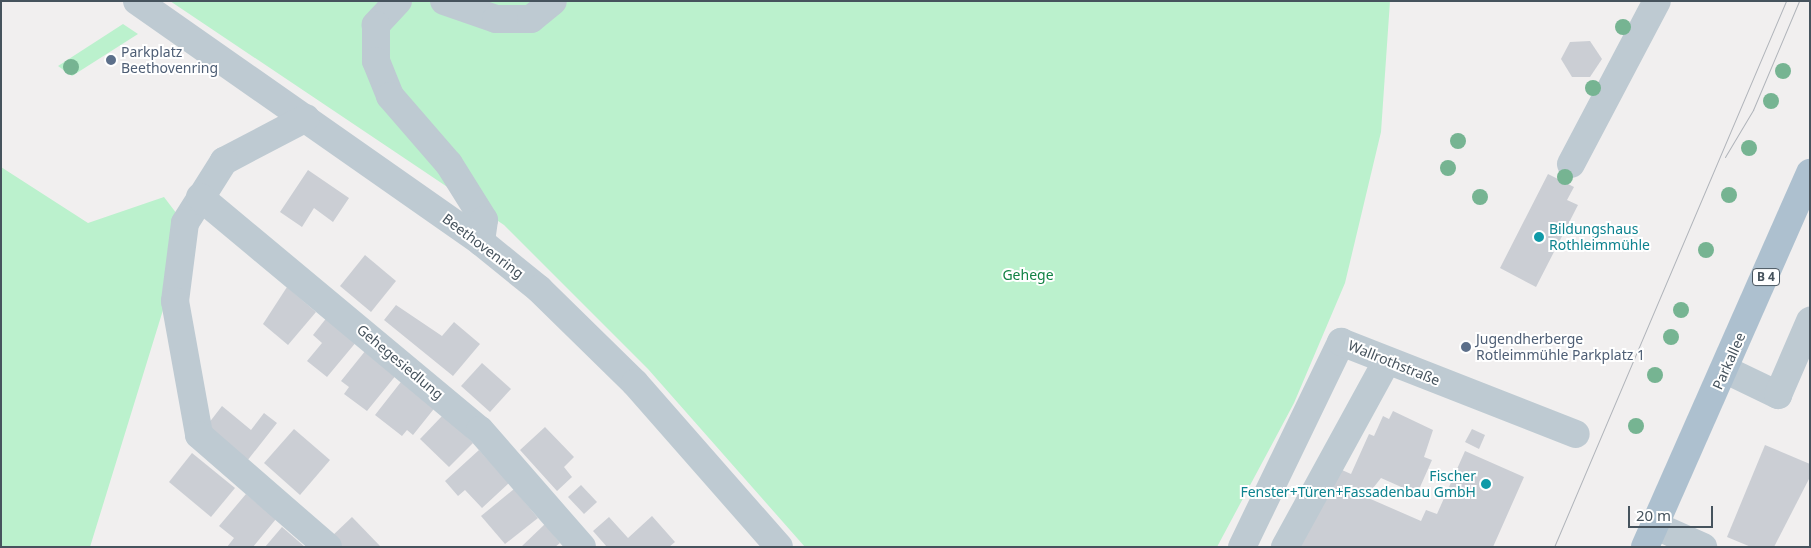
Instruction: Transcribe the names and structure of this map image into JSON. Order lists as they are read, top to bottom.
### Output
{
  "streets": {
    "main road": ["B 4", "Parkallee"],
    "street": ["Beethovenring", "Gehegesiedlung", "Wallrothstraße"]
  },
  "parks": ["Gehege"],
  "places": [
    "Parkplatz Beethovenring",
    "Bildungshaus Rothleimmühle",
    "Jugendherberge Rotleimmühle Parkplatz 1",
    "Fischer Fenster+Türen+Fassadenbau GmbH"
  ],
  "scale_bar": "20 m"
}
